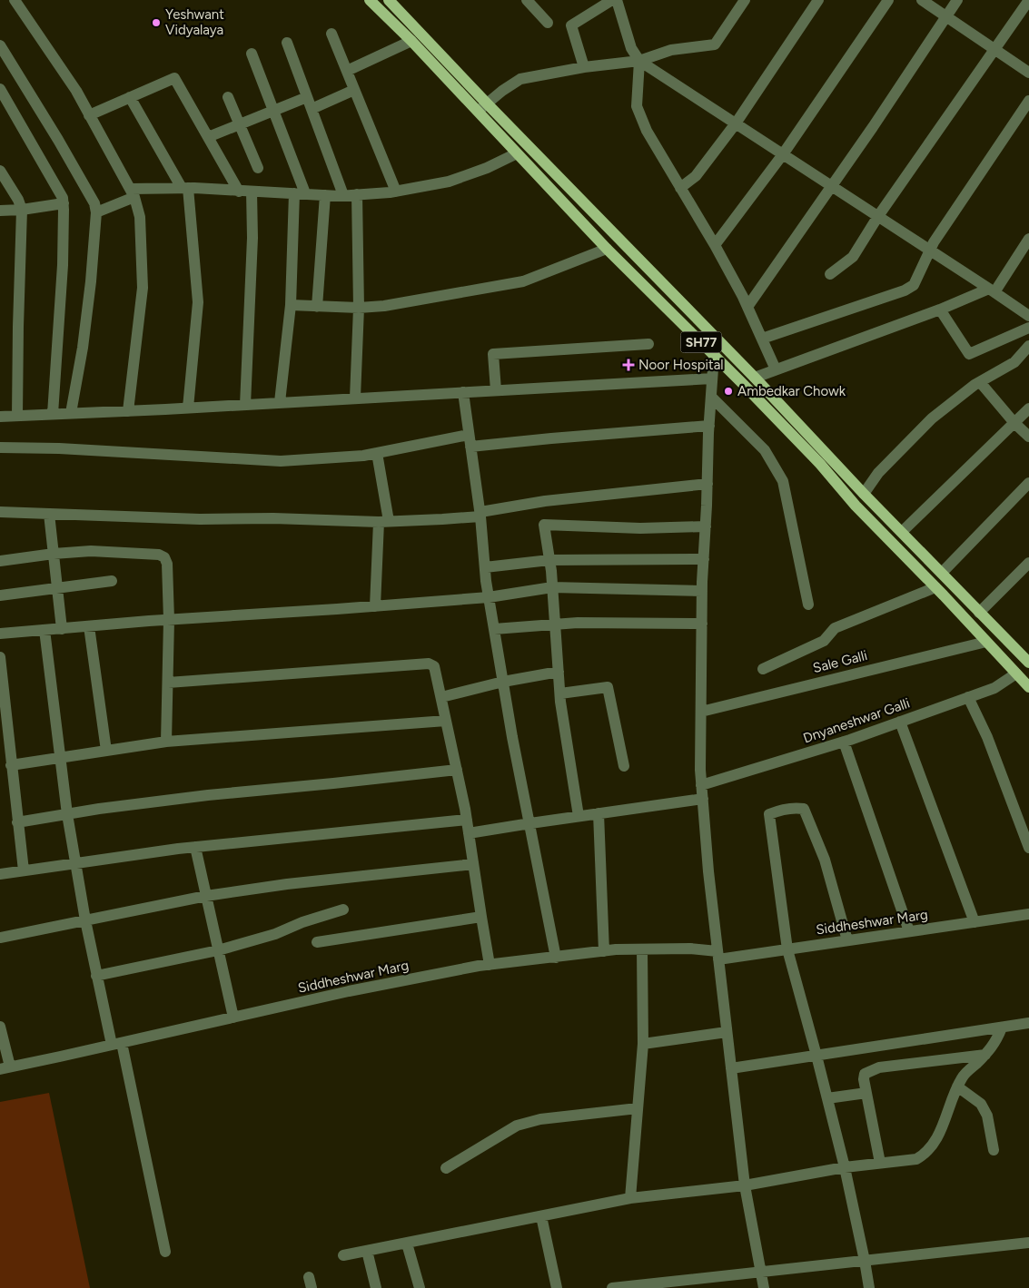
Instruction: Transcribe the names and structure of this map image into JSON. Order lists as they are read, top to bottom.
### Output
{
  "streets": {
    "main road": ["SH77"],
    "street": ["Sale Galli", "Dnyaneshwar Galli", "Siddheshwar Marg"]
  },
  "crossings": [
    ["SH77", "Sale Galli"],
    ["SH77", "Dnyaneshwar Galli"]
  ],
  "places": {
    "other": ["Yeshwant Vidyalaya", "Ambedkar Chowk"],
    "health": ["Noor Hospital"]
  }
}
